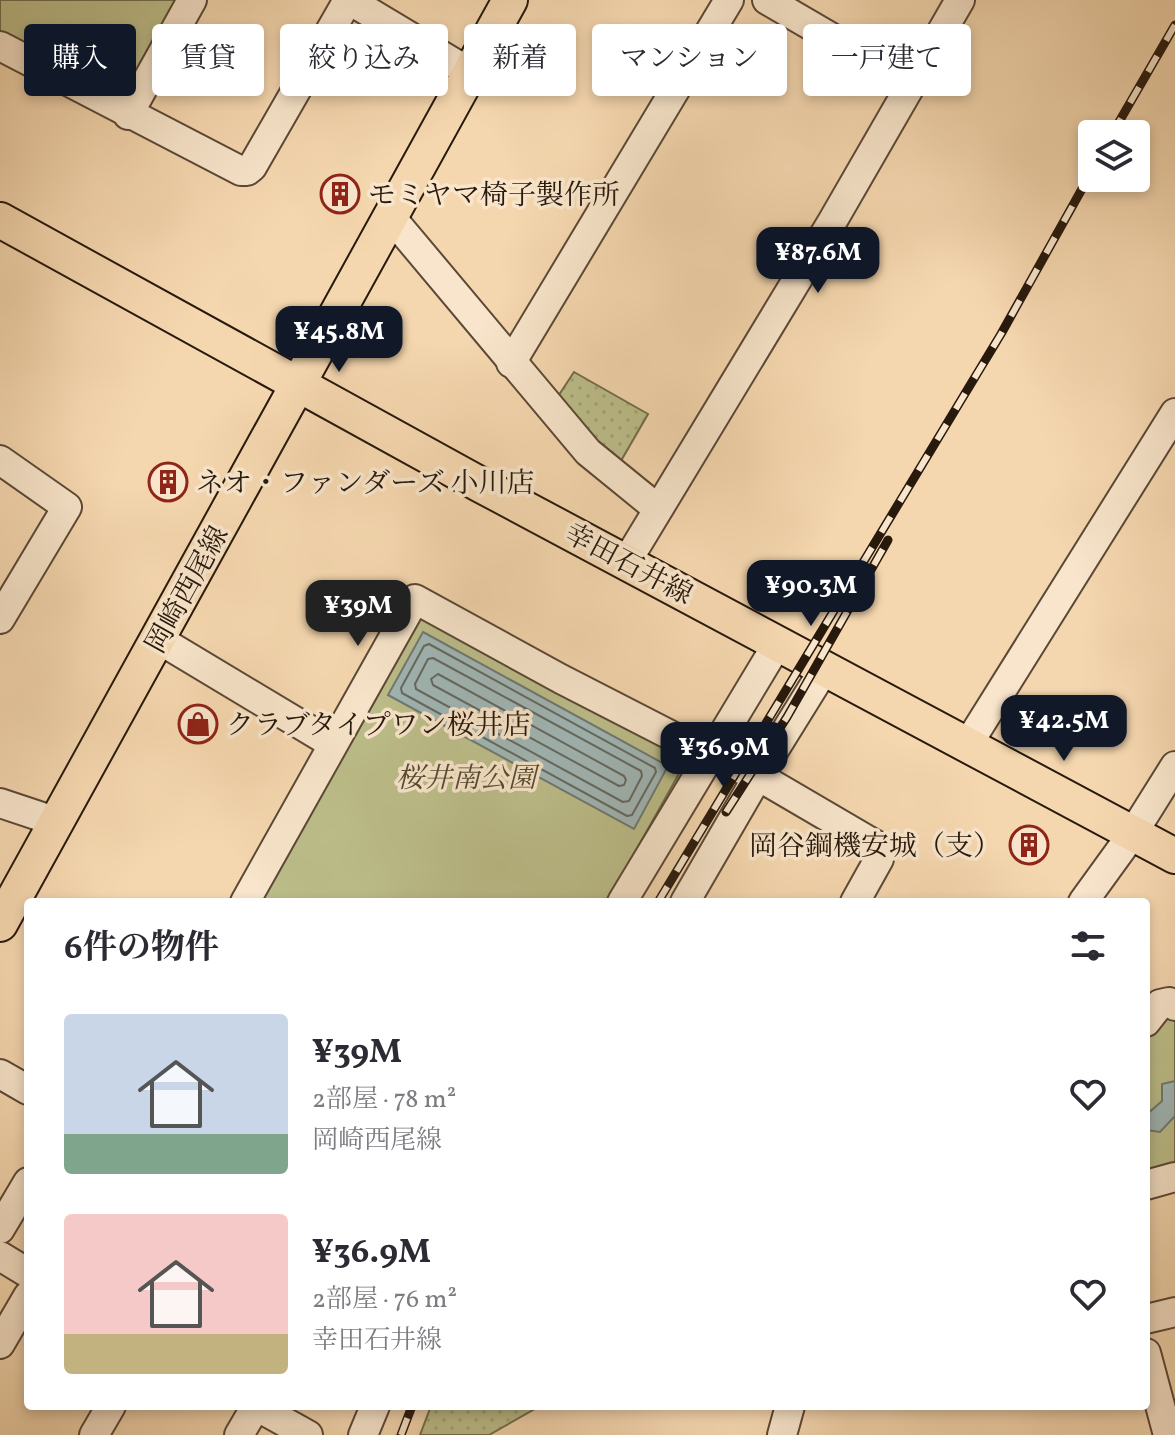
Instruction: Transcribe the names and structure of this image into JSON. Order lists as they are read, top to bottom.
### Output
{
  "streets": {
    "main road": ["幸田石井線", "岡崎西尾線"]
  },
  "crossings": [
    ["幸田石井線", "岡崎西尾線"]
  ],
  "parks": ["桜井南公園"],
  "places": {
    "building": ["モミヤマ椅子製作所", "ネオ・ファンダーズ 小川店", "岡谷鋼機安城（支）"],
    "shop": ["クラブタイプワン桜井店"]
  },
  "page": {
    "chip": [
      "購入",
      "賃貸",
      "絞り込み",
      "新着",
      "マンション",
      "一戸建て"
    ],
    "price": [
      "¥87.6M",
      "¥45.8M",
      "¥90.3M",
      "¥39M",
      "¥42.5M",
      "¥36.9M"
    ],
    "heading": "6件の物件",
    "list": [
      {
        "name": "¥39M",
        "note": "2部屋 · 78 m² · 岡崎西尾線"
      },
      {
        "name": "¥36.9M",
        "note": "2部屋 · 76 m² · 幸田石井線"
      }
    ]
  }
}
